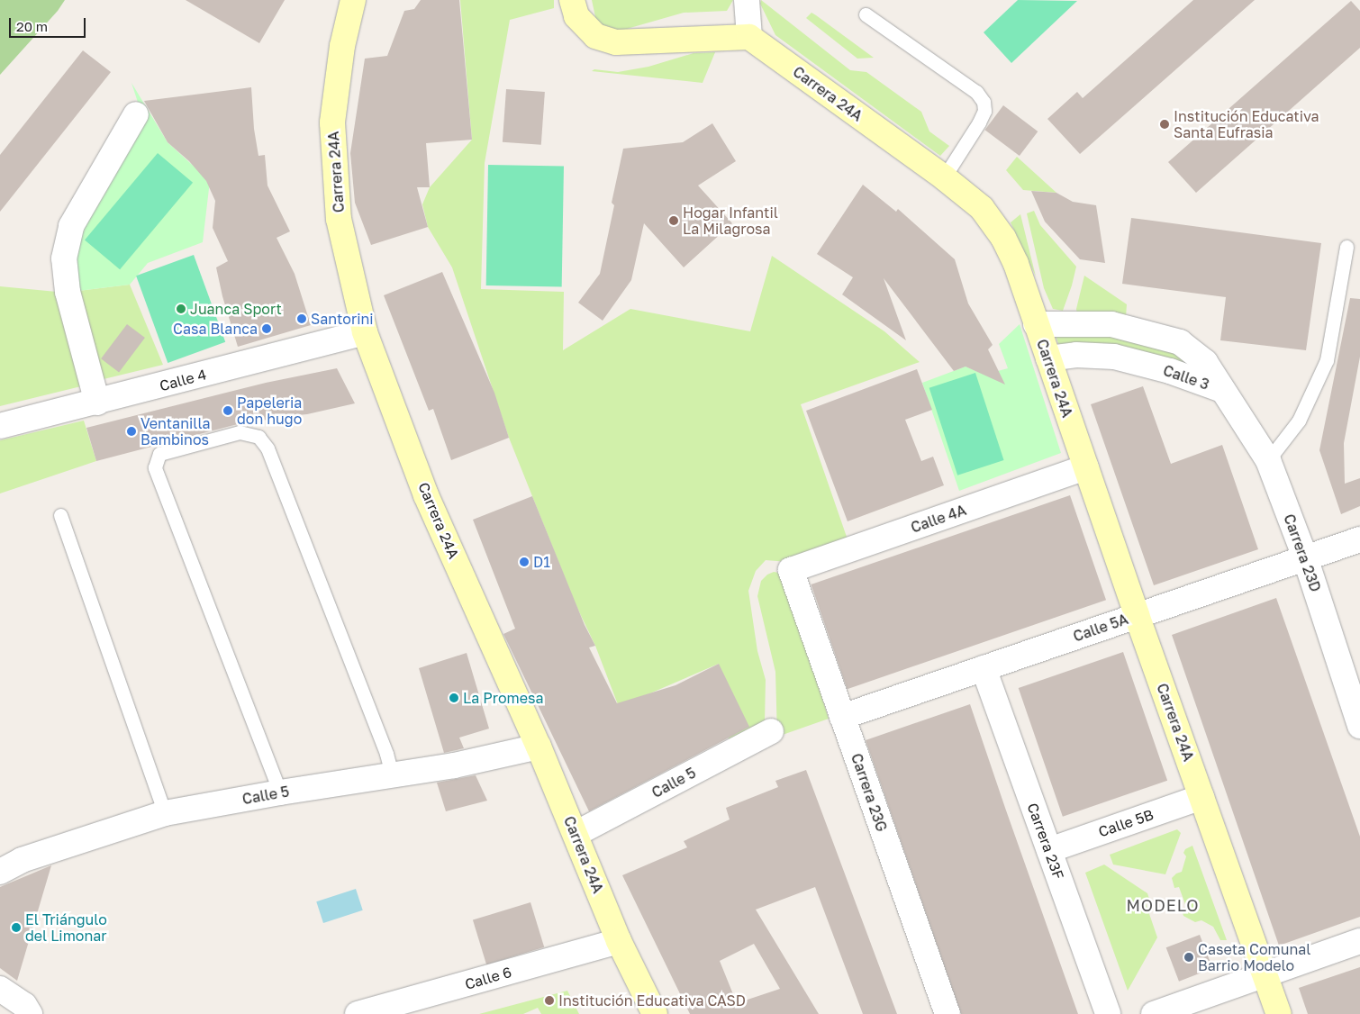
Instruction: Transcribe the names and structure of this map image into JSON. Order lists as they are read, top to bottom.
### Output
{
  "streets": {
    "street": [
      "Carrera 24A",
      "Calle 3",
      "Calle 4",
      "Calle 4A",
      "Carrera 23D",
      "Calle 5A",
      "Calle 5",
      "Carrera 23G",
      "Calle 5B",
      "Carrera 23F",
      "Calle 6"
    ]
  },
  "crossings": [
    ["Carrera 24A", "Calle 3"],
    ["Carrera 24A", "Calle 4"],
    ["Carrera 24A", "Calle 4A"],
    ["Carrera 24A", "Calle 5A"],
    ["Carrera 24A", "Calle 5"],
    ["Carrera 24A", "Calle 5B"],
    ["Carrera 24A", "Calle 6"],
    ["Calle 3", "Carrera 23D"],
    ["Calle 4A", "Carrera 23G"],
    ["Carrera 23D", "Calle 5A"],
    ["Calle 5A", "Carrera 23G"],
    ["Calle 5A", "Carrera 23F"],
    ["Calle 5B", "Carrera 23F"]
  ],
  "districts": ["MODELO"],
  "places": [
    "Institución Educativa Santa Eufrasia",
    "Hogar Infantil La Milagrosa",
    "Juanca Sport",
    "Santorini",
    "Casa Blanca",
    "Papeleria don hugo",
    "Ventanilla Bambinos",
    "D1",
    "La Promesa",
    "El Triángulo del Limonar",
    "Caseta Comunal Barrio Modelo",
    "Institución Educativa CASD"
  ],
  "scale_bar": "20 m"
}
